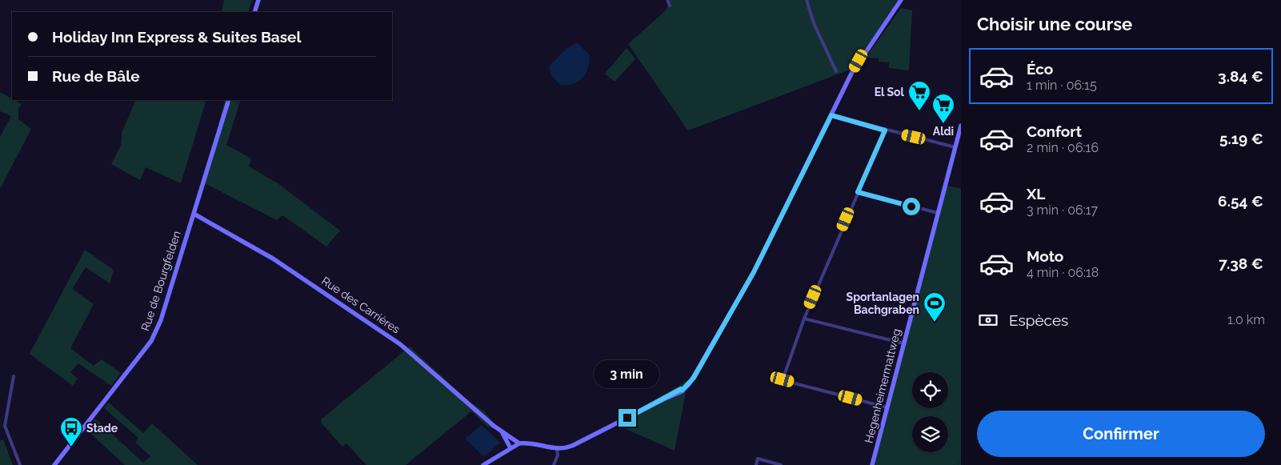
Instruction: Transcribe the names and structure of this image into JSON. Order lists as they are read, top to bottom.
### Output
{
  "streets": {
    "street": ["Rue de Bourgfelden", "Rue des Carrières", "Hegenheimermattweg"]
  },
  "crossings": [
    ["Rue de Bourgfelden", "Rue des Carrières"]
  ],
  "places": {
    "supermarket": ["El Sol", "Aldi"],
    "sports": ["Sportanlagen Bachgraben"],
    "bus stop": ["Stade"]
  },
  "page": {
    "heading": "Choisir une course",
    "banner": ["Holiday Inn Express & Suites Basel", "Rue de Bâle"],
    "list": [
      {
        "name": "Éco",
        "note": "1 min · 06:15",
        "value": "3.84 €"
      },
      {
        "name": "Confort",
        "note": "2 min · 06:16",
        "value": "5.19 €"
      },
      {
        "name": "XL",
        "note": "3 min · 06:17",
        "value": "6.54 €"
      },
      {
        "name": "Moto",
        "note": "4 min · 06:18",
        "value": "7.38 €"
      }
    ],
    "pay": ["Espèces", "1.0 km"],
    "bubble": "3 min",
    "buttons": "Confirmer"
  }
}
